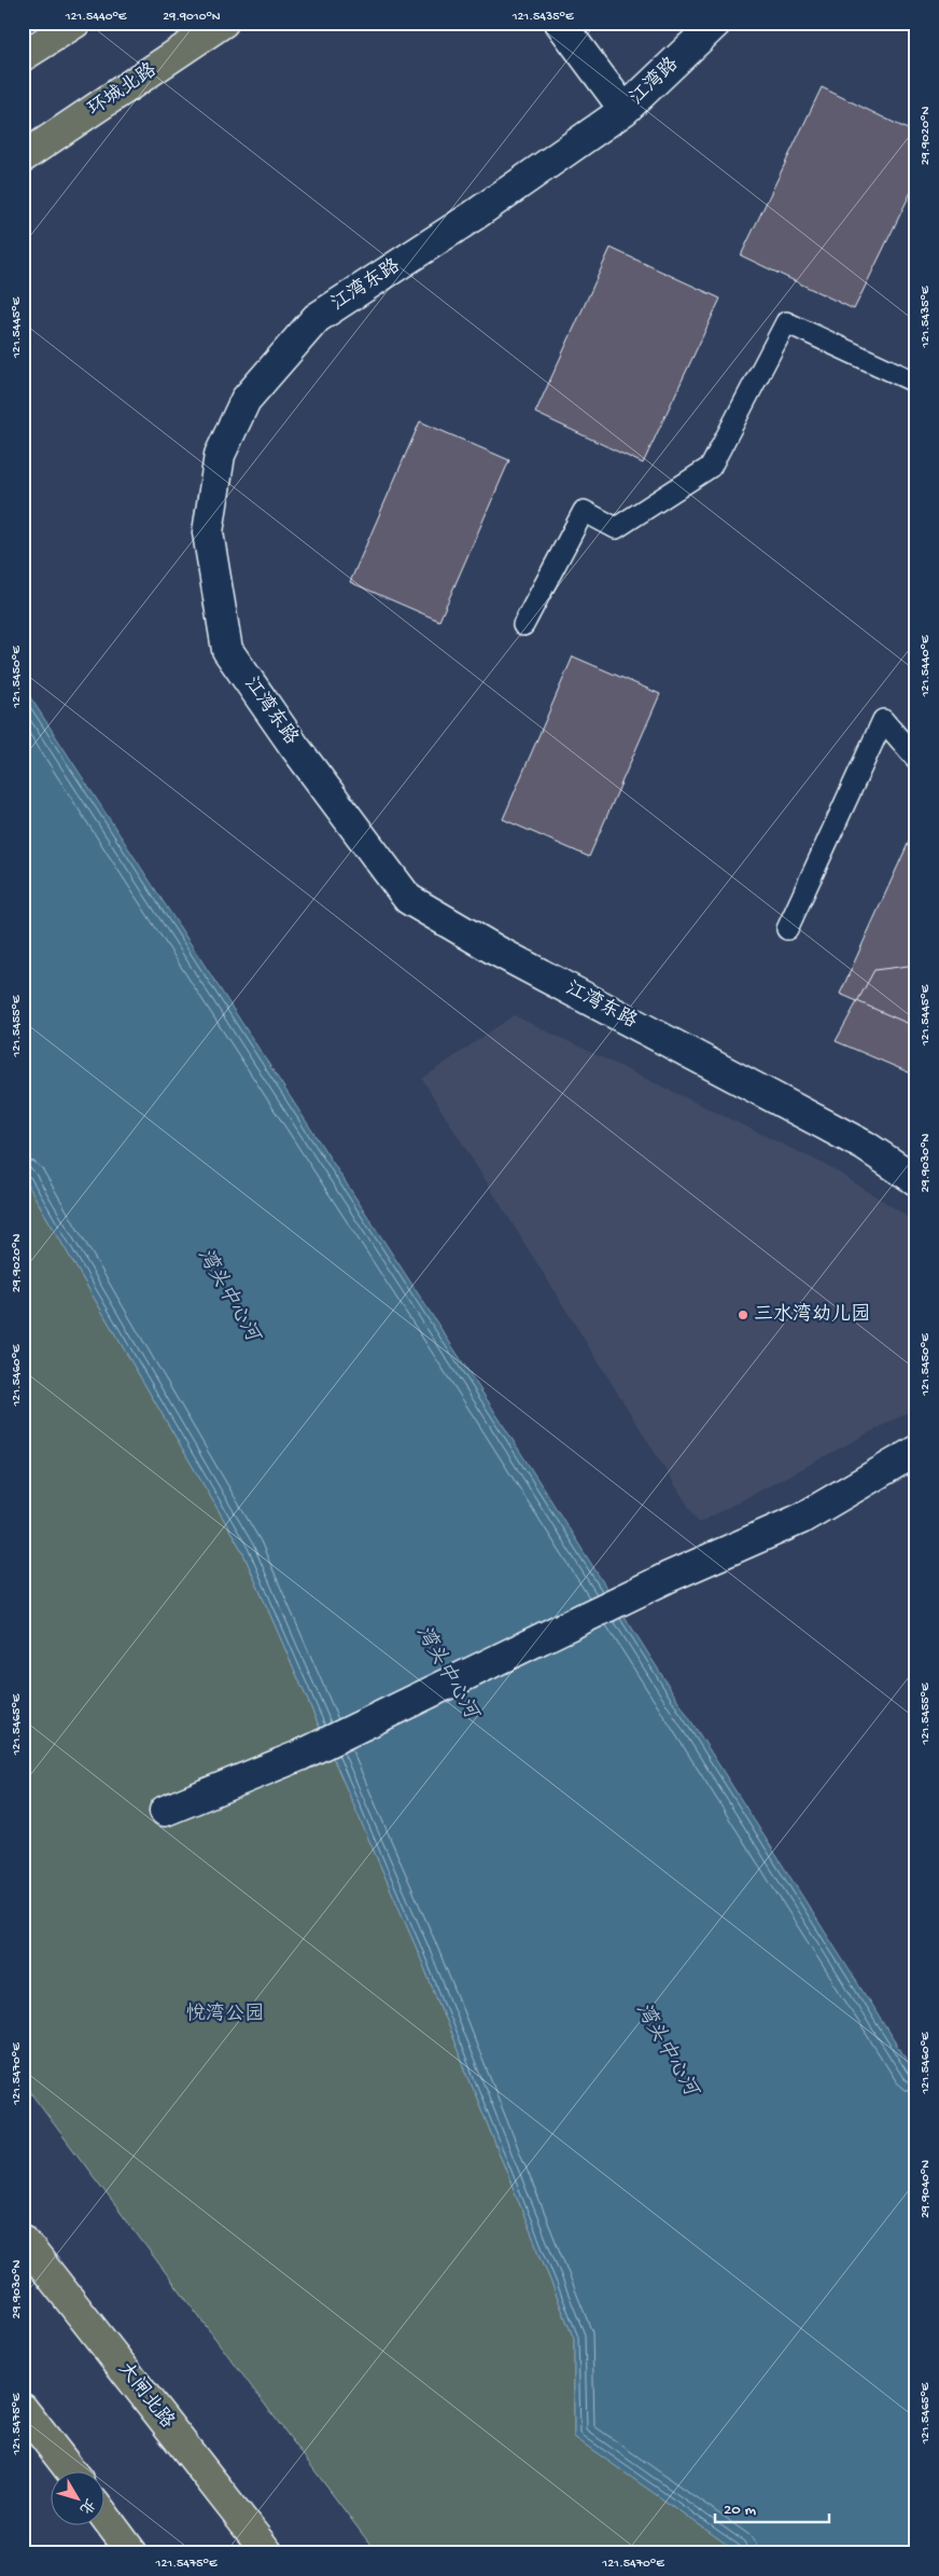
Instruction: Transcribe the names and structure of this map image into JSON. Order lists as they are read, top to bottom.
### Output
{
  "streets": {
    "main road": ["环城北路", "大闸北路"],
    "street": ["江湾路", "江湾东路"]
  },
  "crossings": [
    ["江湾路", "江湾东路"]
  ],
  "water": ["湾头中心河"],
  "parks": ["悦湾公园"],
  "places": ["三水湾幼儿园"],
  "scale_bar": "20 m",
  "north": "bottom right",
  "coordinates": [
    "121.5440°E",
    "29.9010°N",
    "121.5435°E",
    "29.9020°N",
    "121.5445°E",
    "121.5450°E",
    "121.5455°E",
    "29.9030°N",
    "121.5460°E",
    "121.5465°E",
    "121.5470°E",
    "29.9040°N",
    "121.5475°E"
  ]
}
